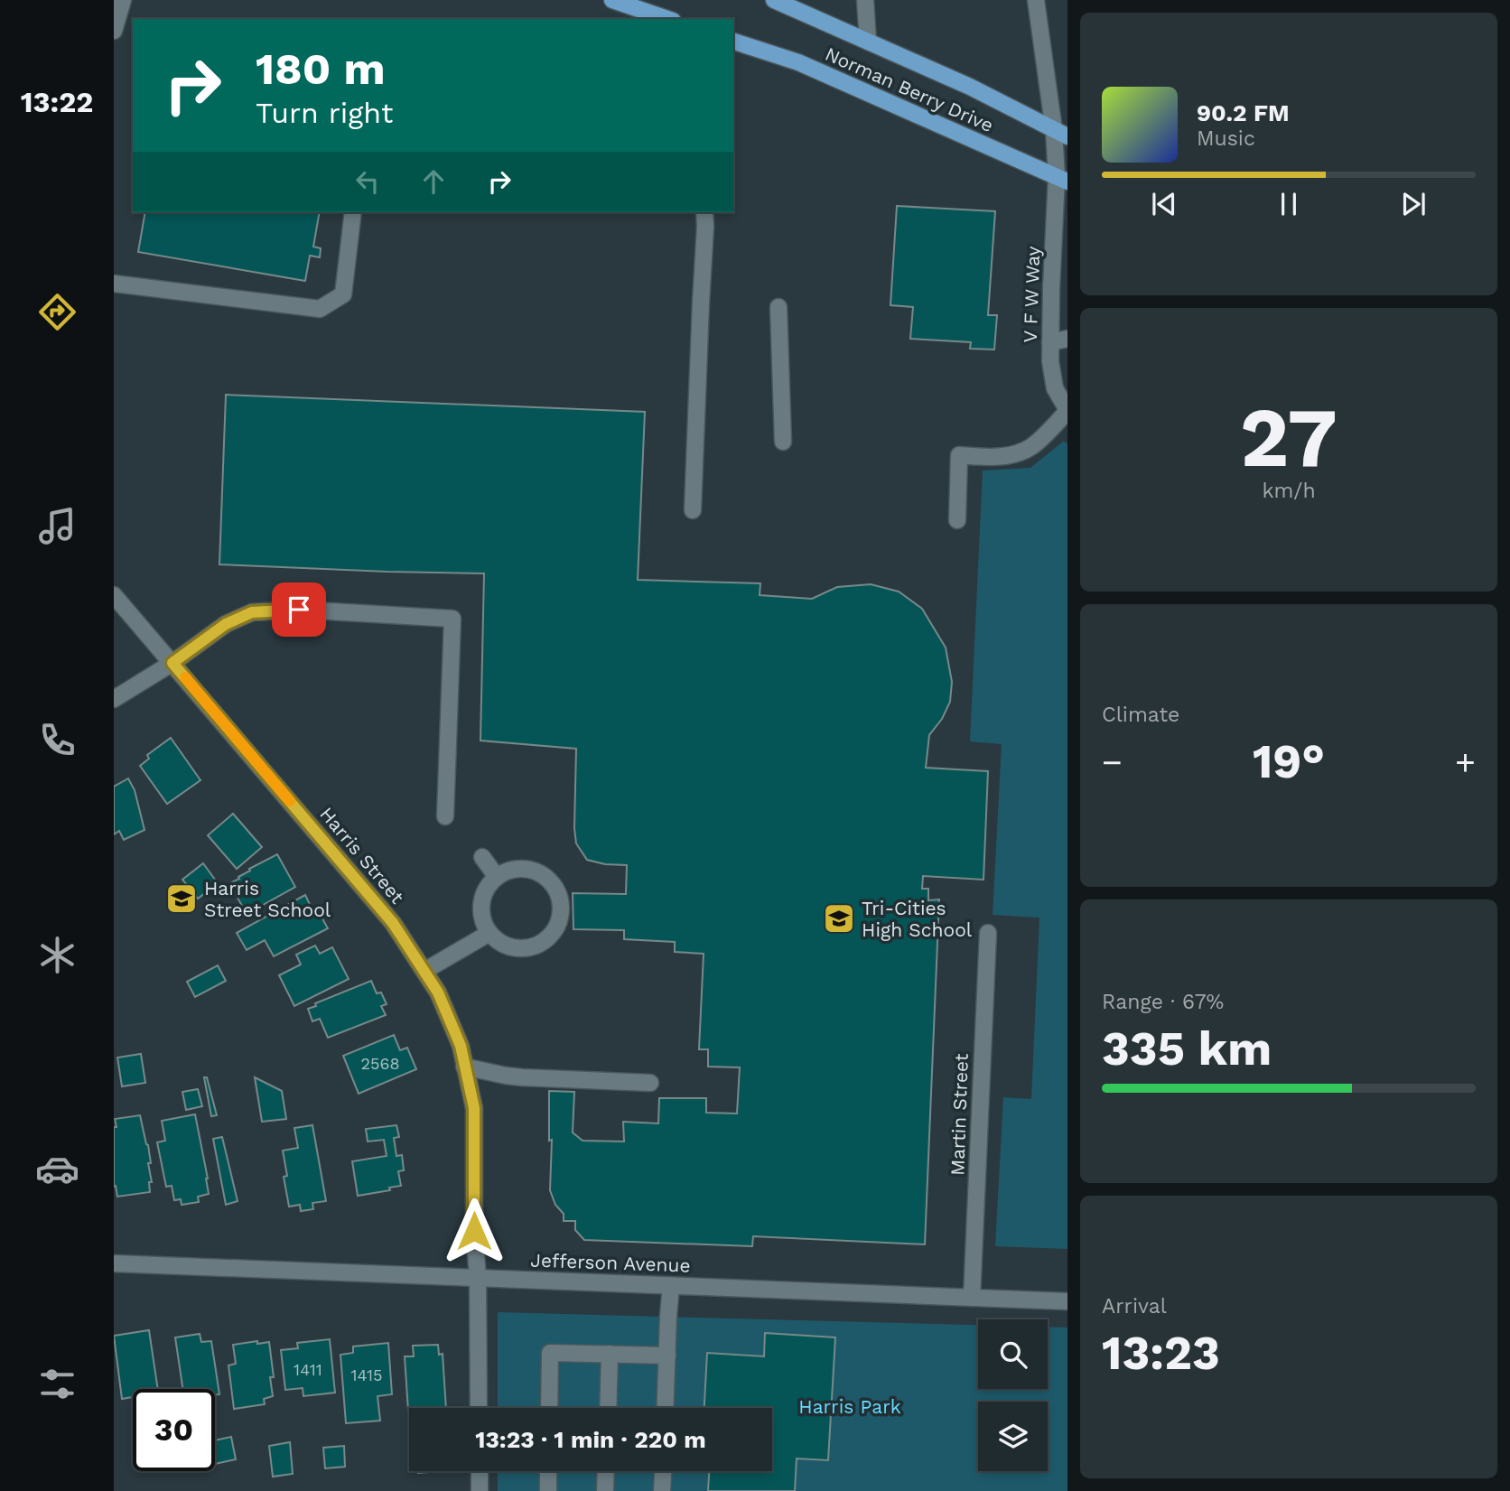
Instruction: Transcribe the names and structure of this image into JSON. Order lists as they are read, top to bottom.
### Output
{
  "streets": {
    "main road": ["Norman Berry Drive"],
    "street": [
      "V F W Way",
      "Harris Street",
      "Martin Street",
      "Jefferson Avenue"
    ]
  },
  "crossings": [
    ["Norman Berry Drive", "V F W Way"],
    ["Harris Street", "Jefferson Avenue"],
    ["Martin Street", "Jefferson Avenue"]
  ],
  "parks": ["Harris Park"],
  "places": {
    "school or university": ["Harris Street School", "Tri-Cities High School"]
  },
  "house_numbers": ["2568", "1411", "1415"],
  "page": {
    "tabs": "13:22",
    "turn": ["180 m", "Turn right"],
    "song": ["90.2 FM", "Music"],
    "tile": [
      ["27", "km/h"],
      "Climate",
      ["Range · 67%", "335 km"],
      ["Arrival", "13:23"]
    ],
    "heat": ["−", "19°", "+"],
    "limit": "30",
    "trip": "13:23 · 1 min · 220 m"
  }
}
